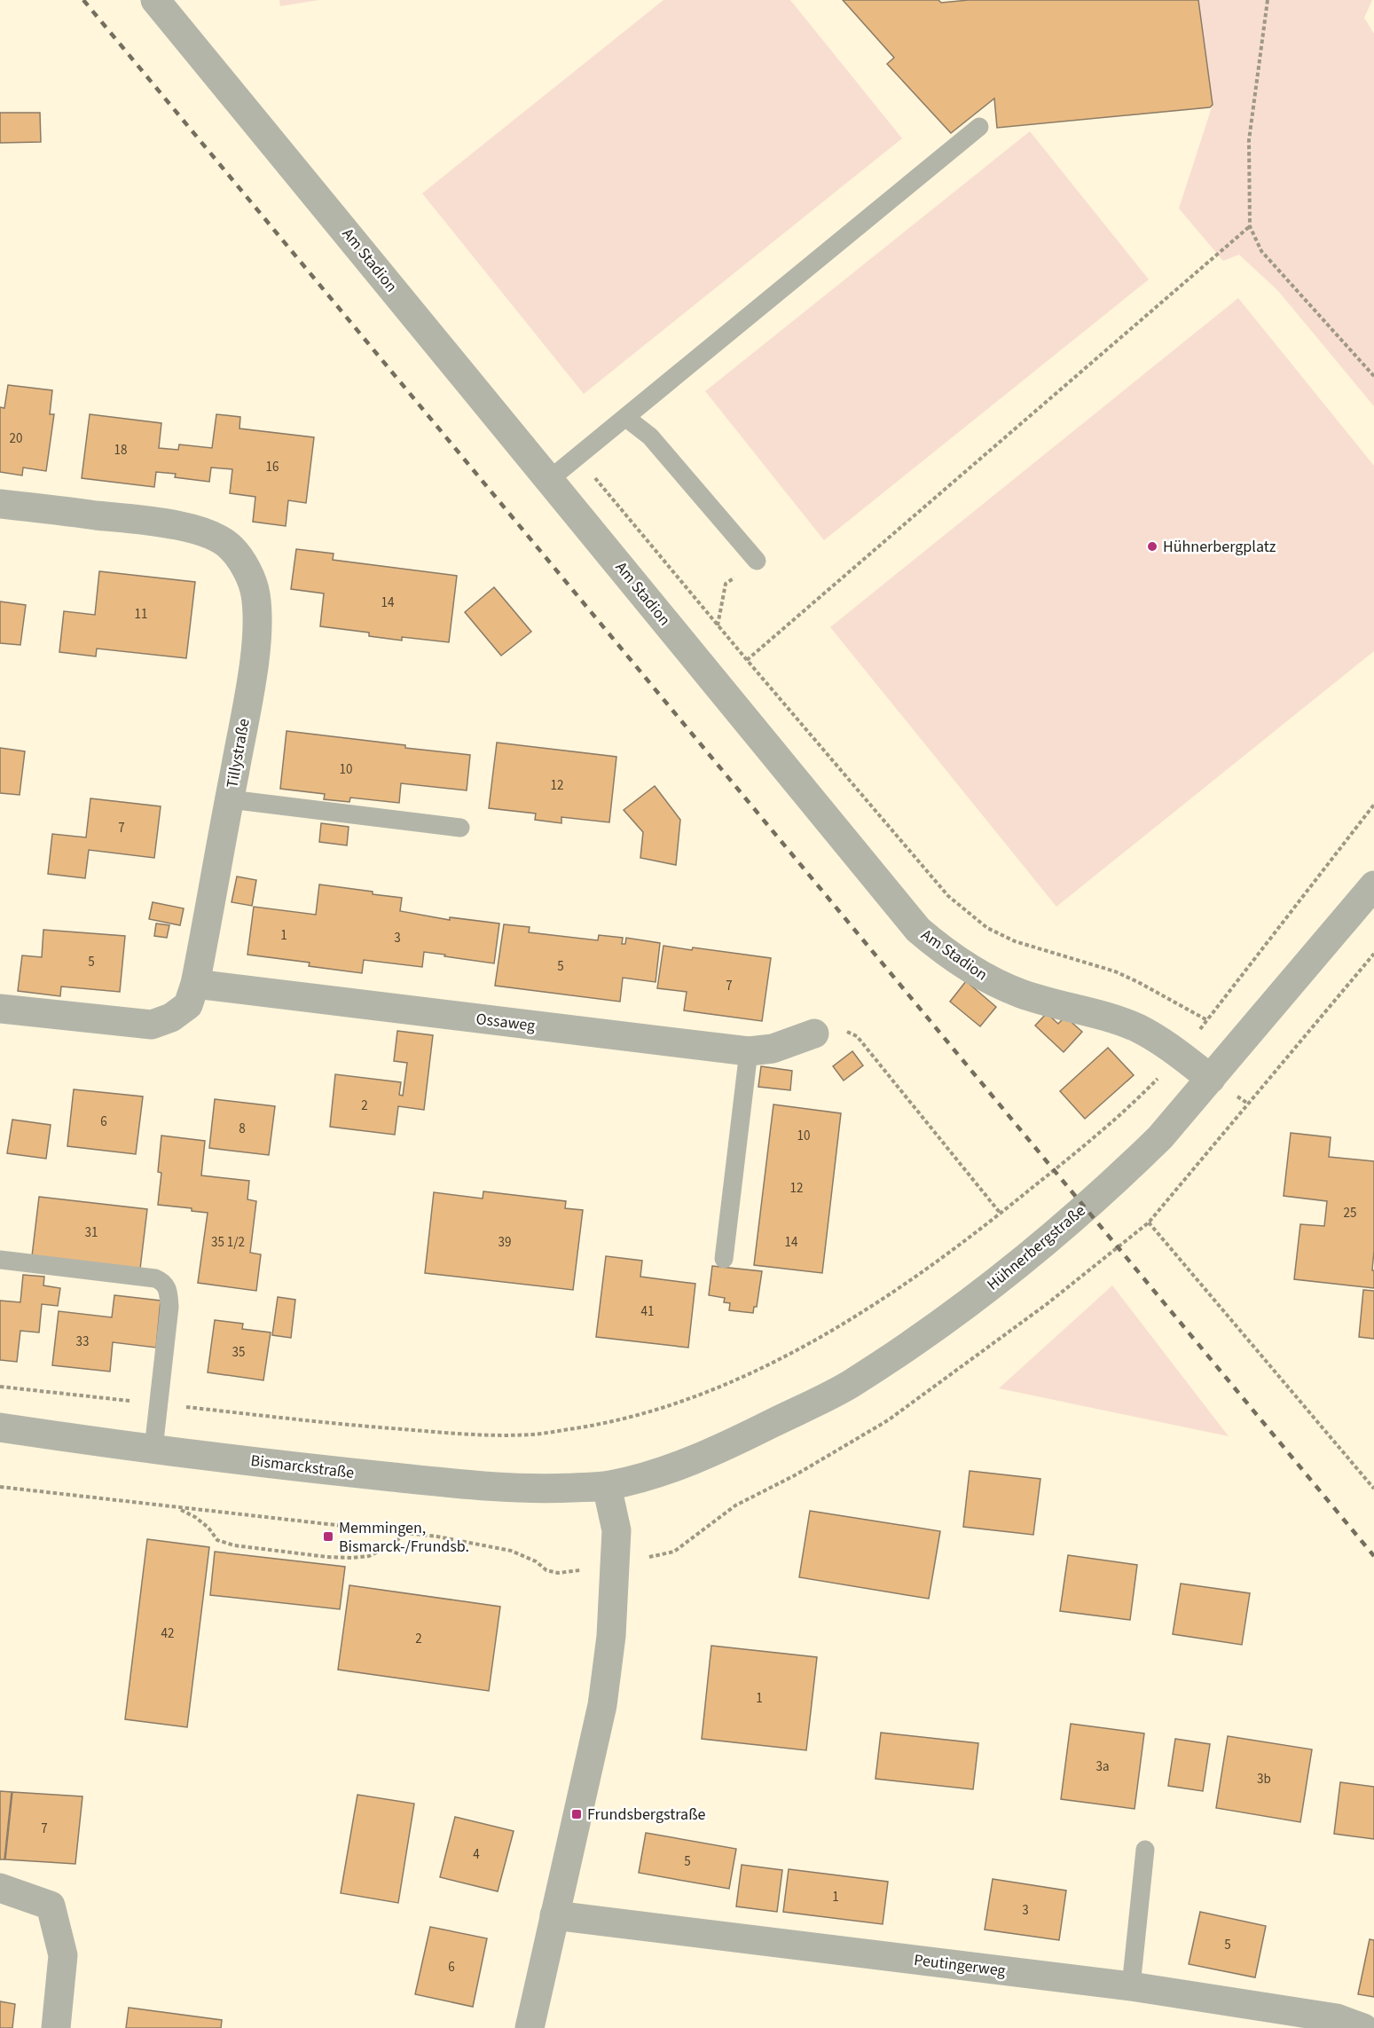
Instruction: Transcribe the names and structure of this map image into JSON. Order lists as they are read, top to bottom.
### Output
{
  "streets": {
    "street": [
      "Am Stadion",
      "Tillystraße",
      "Ossaweg",
      "Hühnerbergstraße",
      "Bismarckstraße",
      "Peutingerweg"
    ]
  },
  "crossings": [
    ["Am Stadion", "Hühnerbergstraße"],
    ["Tillystraße", "Ossaweg"],
    ["Hühnerbergstraße", "Bismarckstraße"]
  ],
  "places": {
    "other": ["Hühnerbergplatz"],
    "transit": ["Memmingen, Bismarck-/Frundsb.", "Frundsbergstraße"]
  },
  "house_numbers": [
    "20",
    "18",
    "16",
    "14",
    "11",
    "10",
    "12",
    "7",
    "1",
    "3",
    "5",
    "5",
    "7",
    "2",
    "6",
    "8",
    "10",
    "12",
    "25",
    "31",
    "35 1/2",
    "39",
    "14",
    "41",
    "33",
    "35",
    "42",
    "2",
    "1",
    "3a",
    "3b",
    "7",
    "4",
    "5",
    "1",
    "3",
    "5",
    "6"
  ]
}
